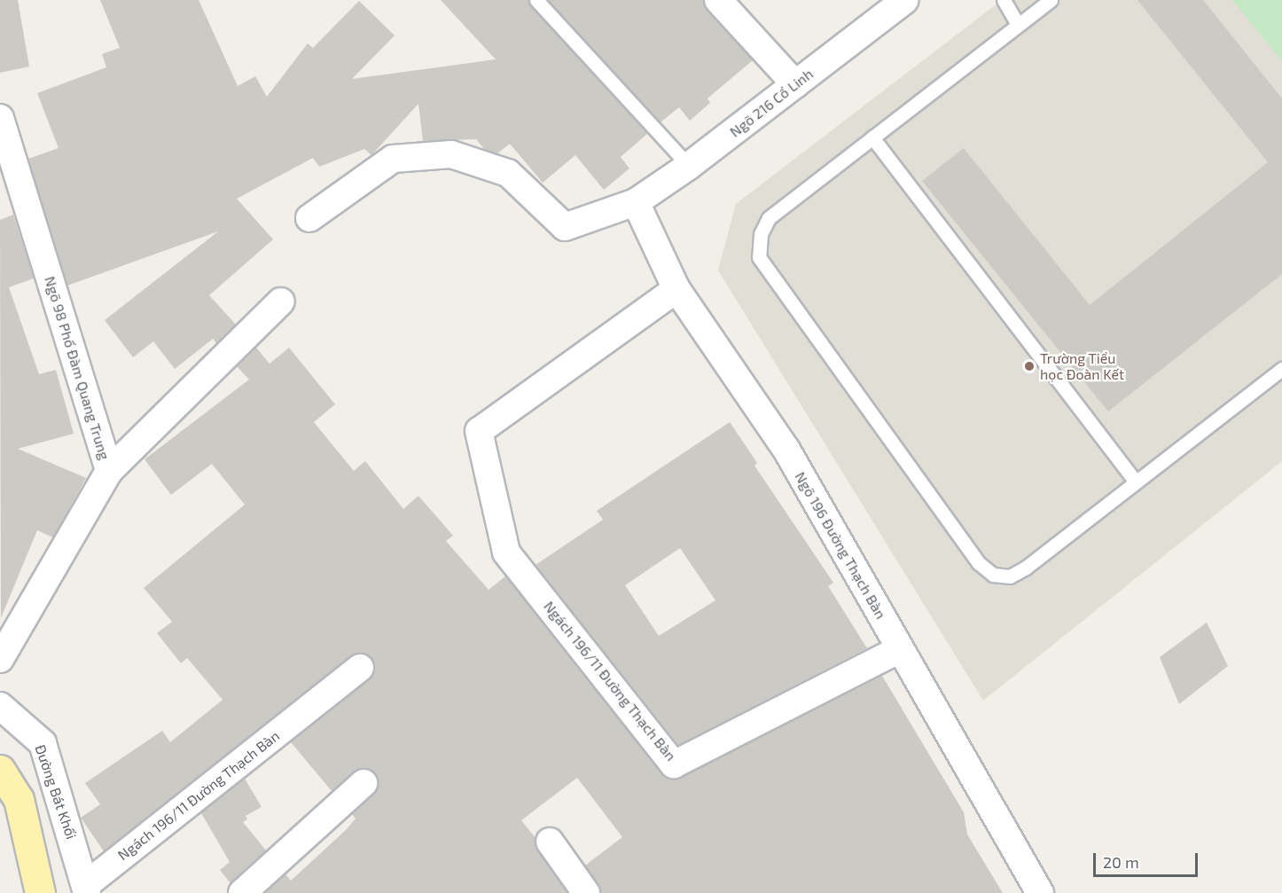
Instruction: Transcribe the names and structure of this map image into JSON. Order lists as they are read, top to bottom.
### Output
{
  "streets": {
    "street": [
      "Ngõ 216 Cổ Linh",
      "Ngõ 98 Phố Đàm Quang Trung",
      "Ngõ 196 Đường Thạch Bàn",
      "Ngách 196/11 Đường Thạch Bàn",
      "Đường Bát Khối"
    ]
  },
  "crossings": [
    ["Ngõ 216 Cổ Linh", "Ngõ 196 Đường Thạch Bàn"],
    ["Ngõ 196 Đường Thạch Bàn", "Ngách 196/11 Đường Thạch Bàn"],
    ["Ngách 196/11 Đường Thạch Bàn", "Đường Bát Khối"]
  ],
  "places": ["Trường Tiểu học Đoàn Kết"],
  "scale_bar": "20 m"
}
